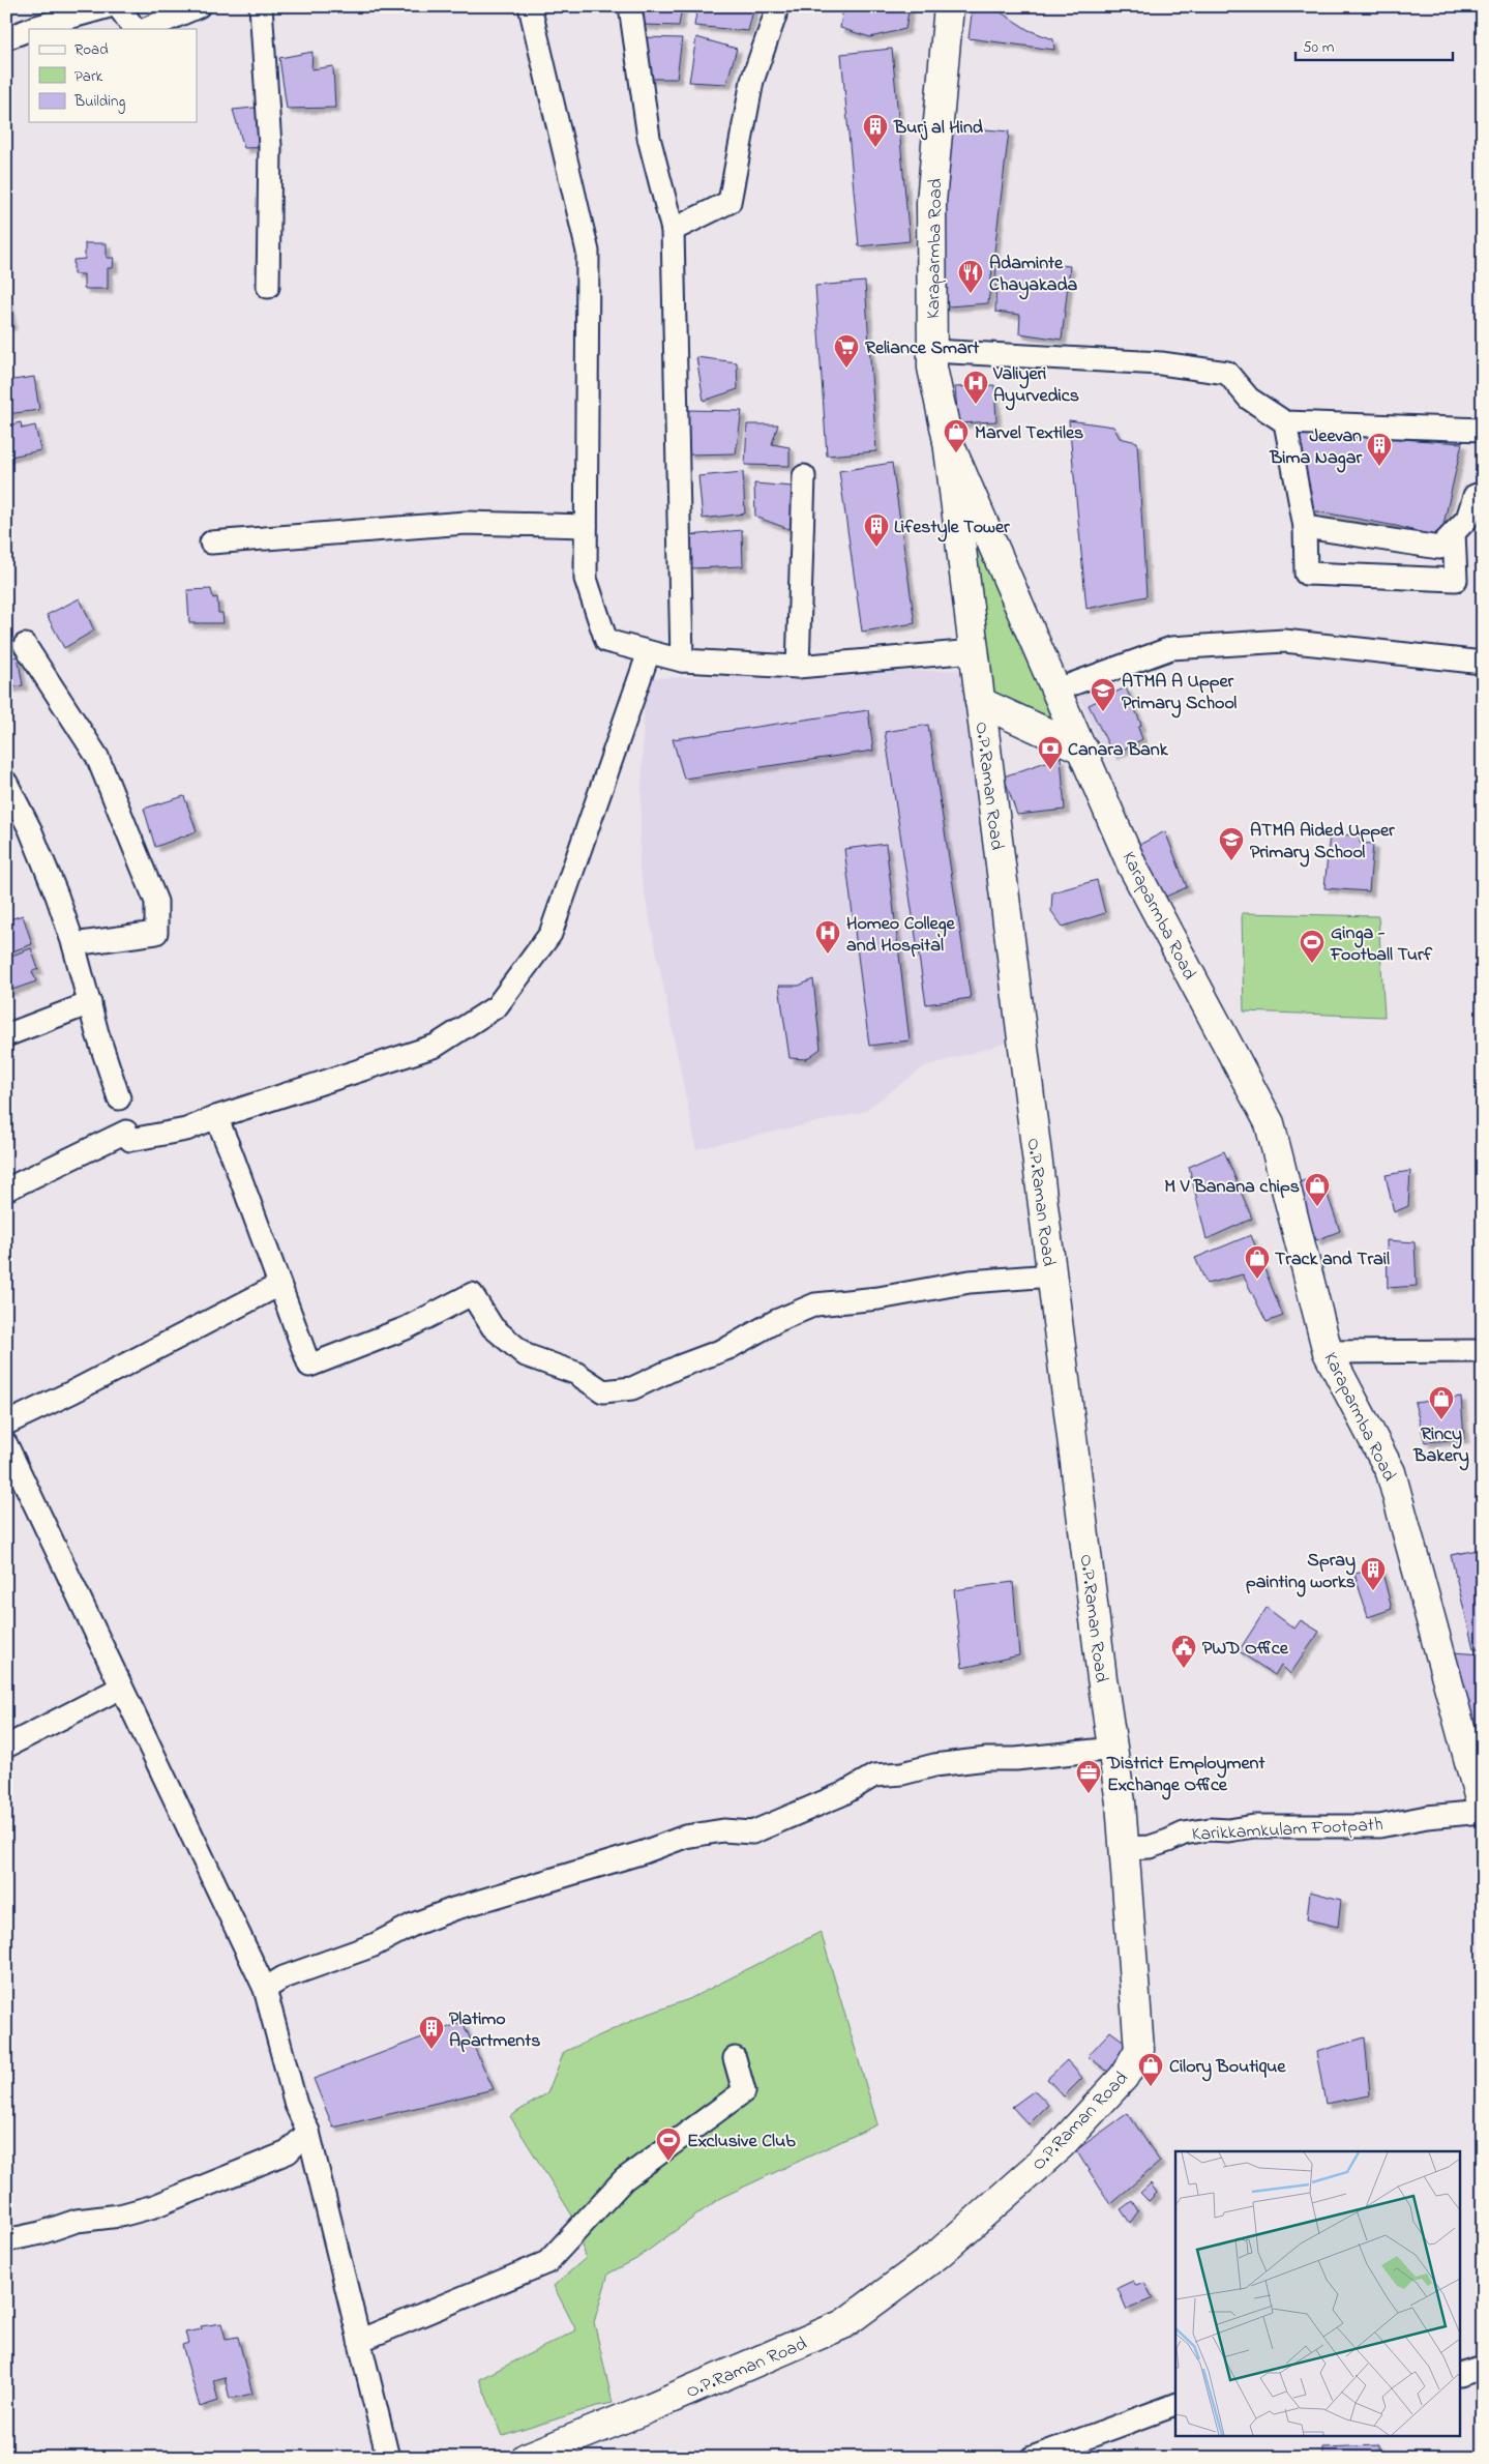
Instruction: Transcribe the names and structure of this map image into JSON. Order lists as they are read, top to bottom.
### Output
{
  "streets": {
    "street": ["Karaparmba Road", "O.P.Raman Road", "Karikkamkulam Footpath"]
  },
  "crossings": [
    ["Karaparmba Road", "O.P.Raman Road"],
    ["Karaparmba Road", "Karikkamkulam Footpath"],
    ["O.P.Raman Road", "Karikkamkulam Footpath"]
  ],
  "places": {
    "building": [
      "Burj al Hind",
      "Jeevan Bima Nagar",
      "Lifestyle Tower",
      "Spray painting works",
      "Platimo Apartments"
    ],
    "restaurant": ["Adaminte Chayakada"],
    "supermarket": ["Reliance Smart"],
    "hospital": ["Valiyeri Ayurvedics", "Homeo College and Hospital"],
    "shop": [
      "Marvel Textiles",
      "M V Banana chips",
      "Track and Trail",
      "Rincy Bakery",
      "Cilory Boutique"
    ],
    "school or university": ["ATMA A Upper Primary School", "ATMA Aided Upper Primary School"],
    "bank": ["Canara Bank"],
    "sports": ["Ginga - Football Turf", "Exclusive Club"],
    "public building": ["PWD Office"],
    "office": ["District Employment Exchange Office"]
  },
  "legend": ["Road", "Park", "Building"],
  "scale_bar": "50 m"
}
